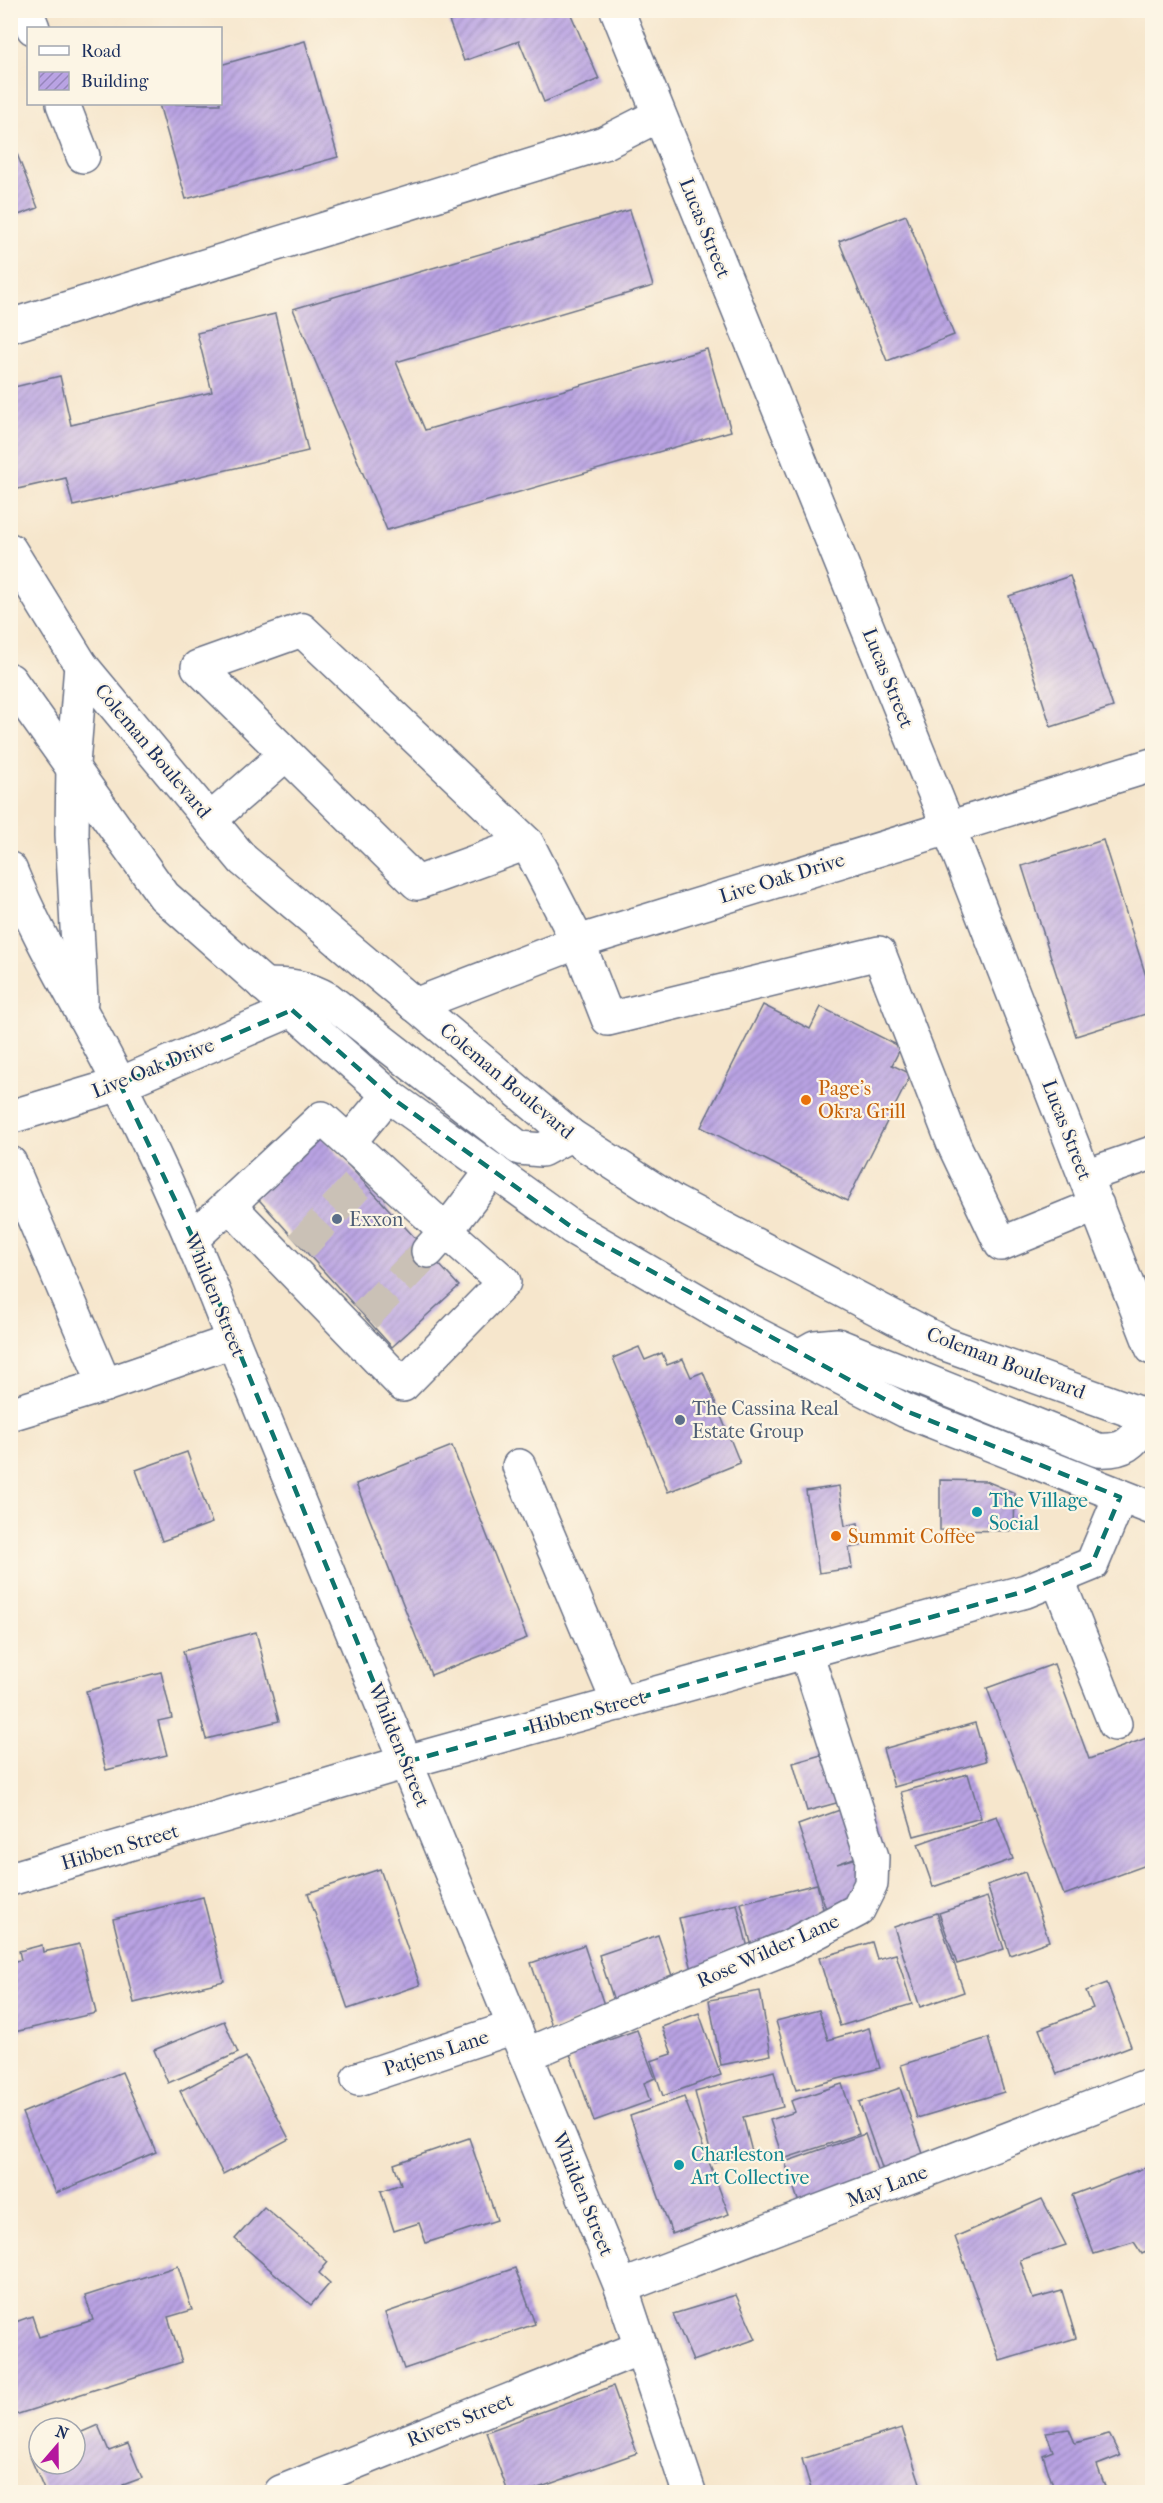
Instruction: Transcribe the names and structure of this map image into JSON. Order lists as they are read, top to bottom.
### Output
{
  "streets": {
    "street": [
      "Lucas Street",
      "Coleman Boulevard",
      "Live Oak Drive",
      "Whilden Street",
      "Hibben Street",
      "Rose Wilder Lane",
      "Patjens Lane",
      "May Lane",
      "Rivers Street"
    ]
  },
  "crossings": [
    ["Lucas Street", "Live Oak Drive"],
    ["Coleman Boulevard", "Live Oak Drive"],
    ["Coleman Boulevard", "Whilden Street"],
    ["Live Oak Drive", "Whilden Street"],
    ["Whilden Street", "Hibben Street"],
    ["Whilden Street", "Rose Wilder Lane"],
    ["Whilden Street", "Patjens Lane"],
    ["Whilden Street", "May Lane"],
    ["Whilden Street", "Rivers Street"],
    ["Hibben Street", "Rose Wilder Lane"],
    ["Rose Wilder Lane", "Patjens Lane"]
  ],
  "places": [
    "Page's Okra Grill",
    "Exxon",
    "The Cassina Real Estate Group",
    "The Village Social",
    "Summit Coffee",
    "Charleston Art Collective"
  ],
  "legend": ["Road", "Building"],
  "north": "top"
}
